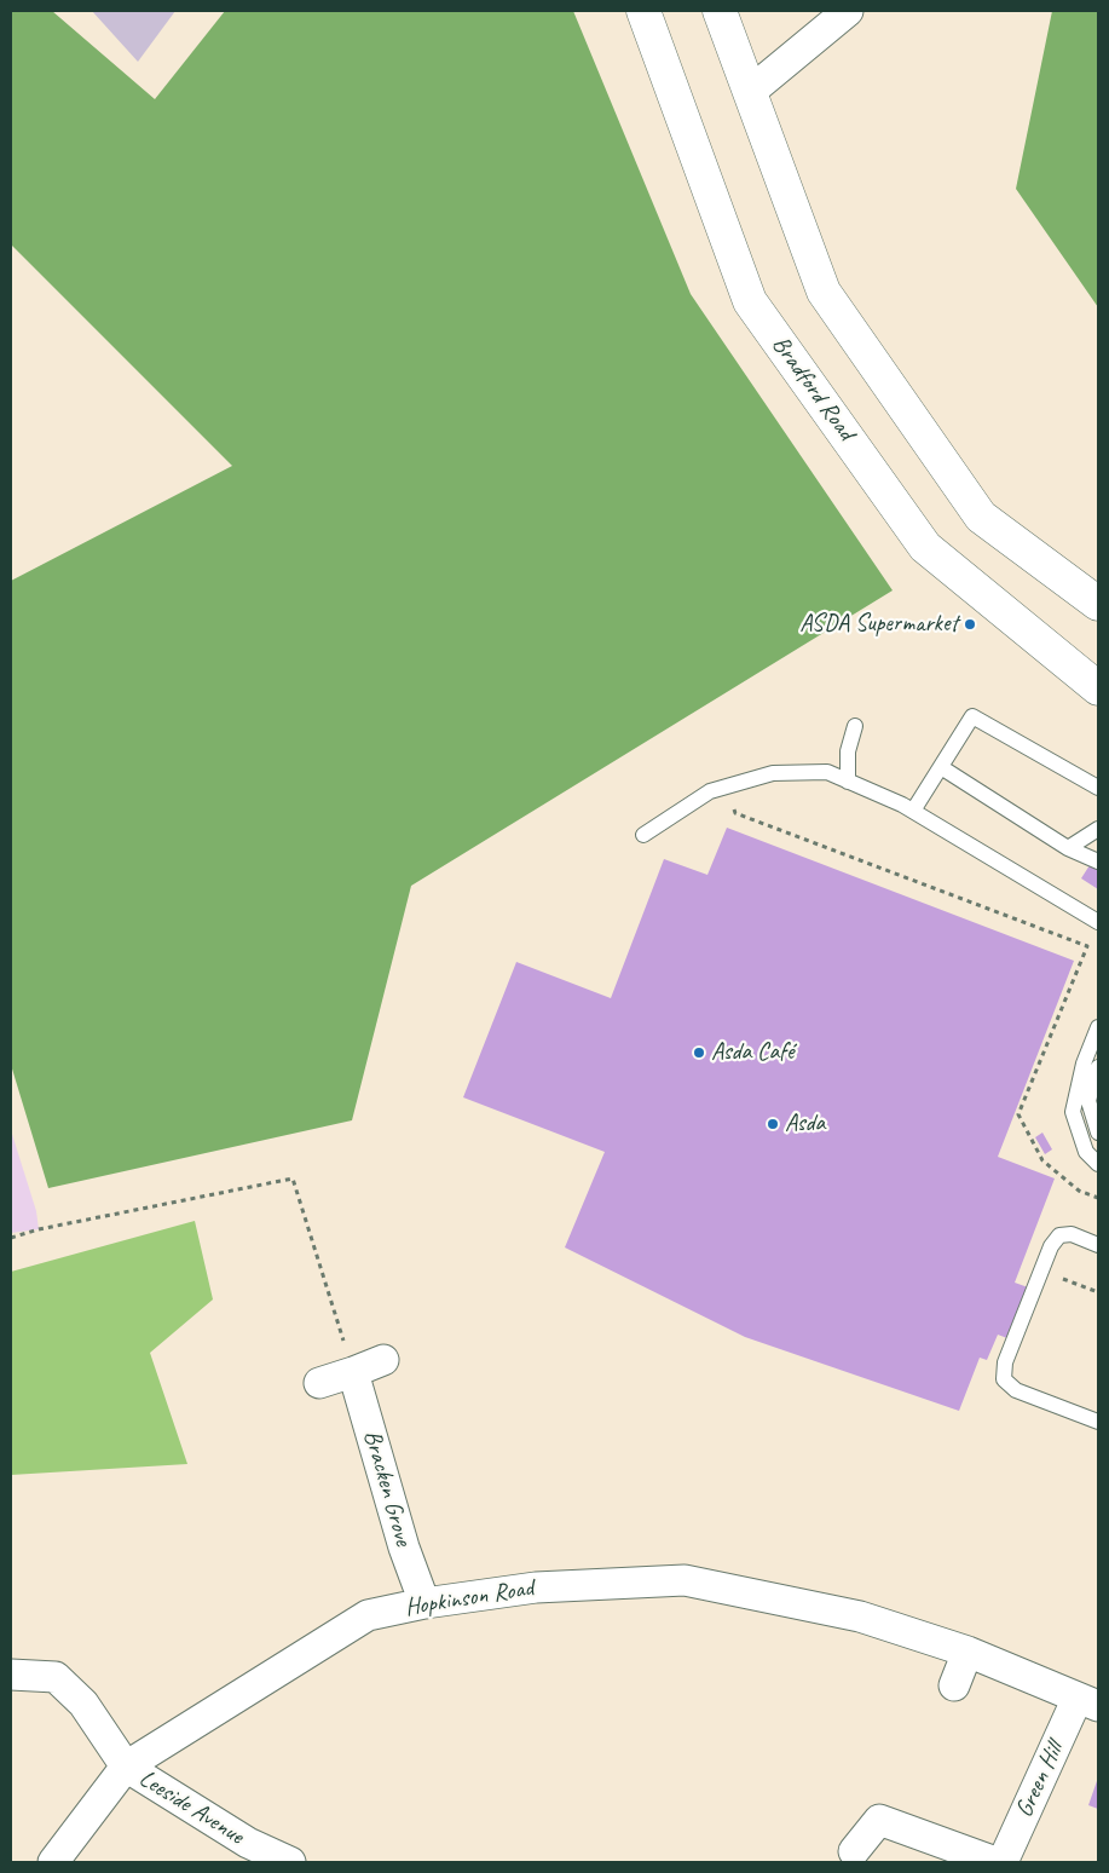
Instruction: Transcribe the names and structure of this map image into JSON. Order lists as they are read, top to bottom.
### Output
{
  "streets": {
    "main road": ["Bradford Road"],
    "street": [
      "Bracken Grove",
      "Hopkinson Road",
      "Green Hill",
      "Leeside Avenue"
    ]
  },
  "crossings": [
    ["Bracken Grove", "Hopkinson Road"],
    ["Hopkinson Road", "Green Hill"],
    ["Hopkinson Road", "Leeside Avenue"]
  ],
  "places": ["ASDA Supermarket", "Asda Café", "Asda"]
}
